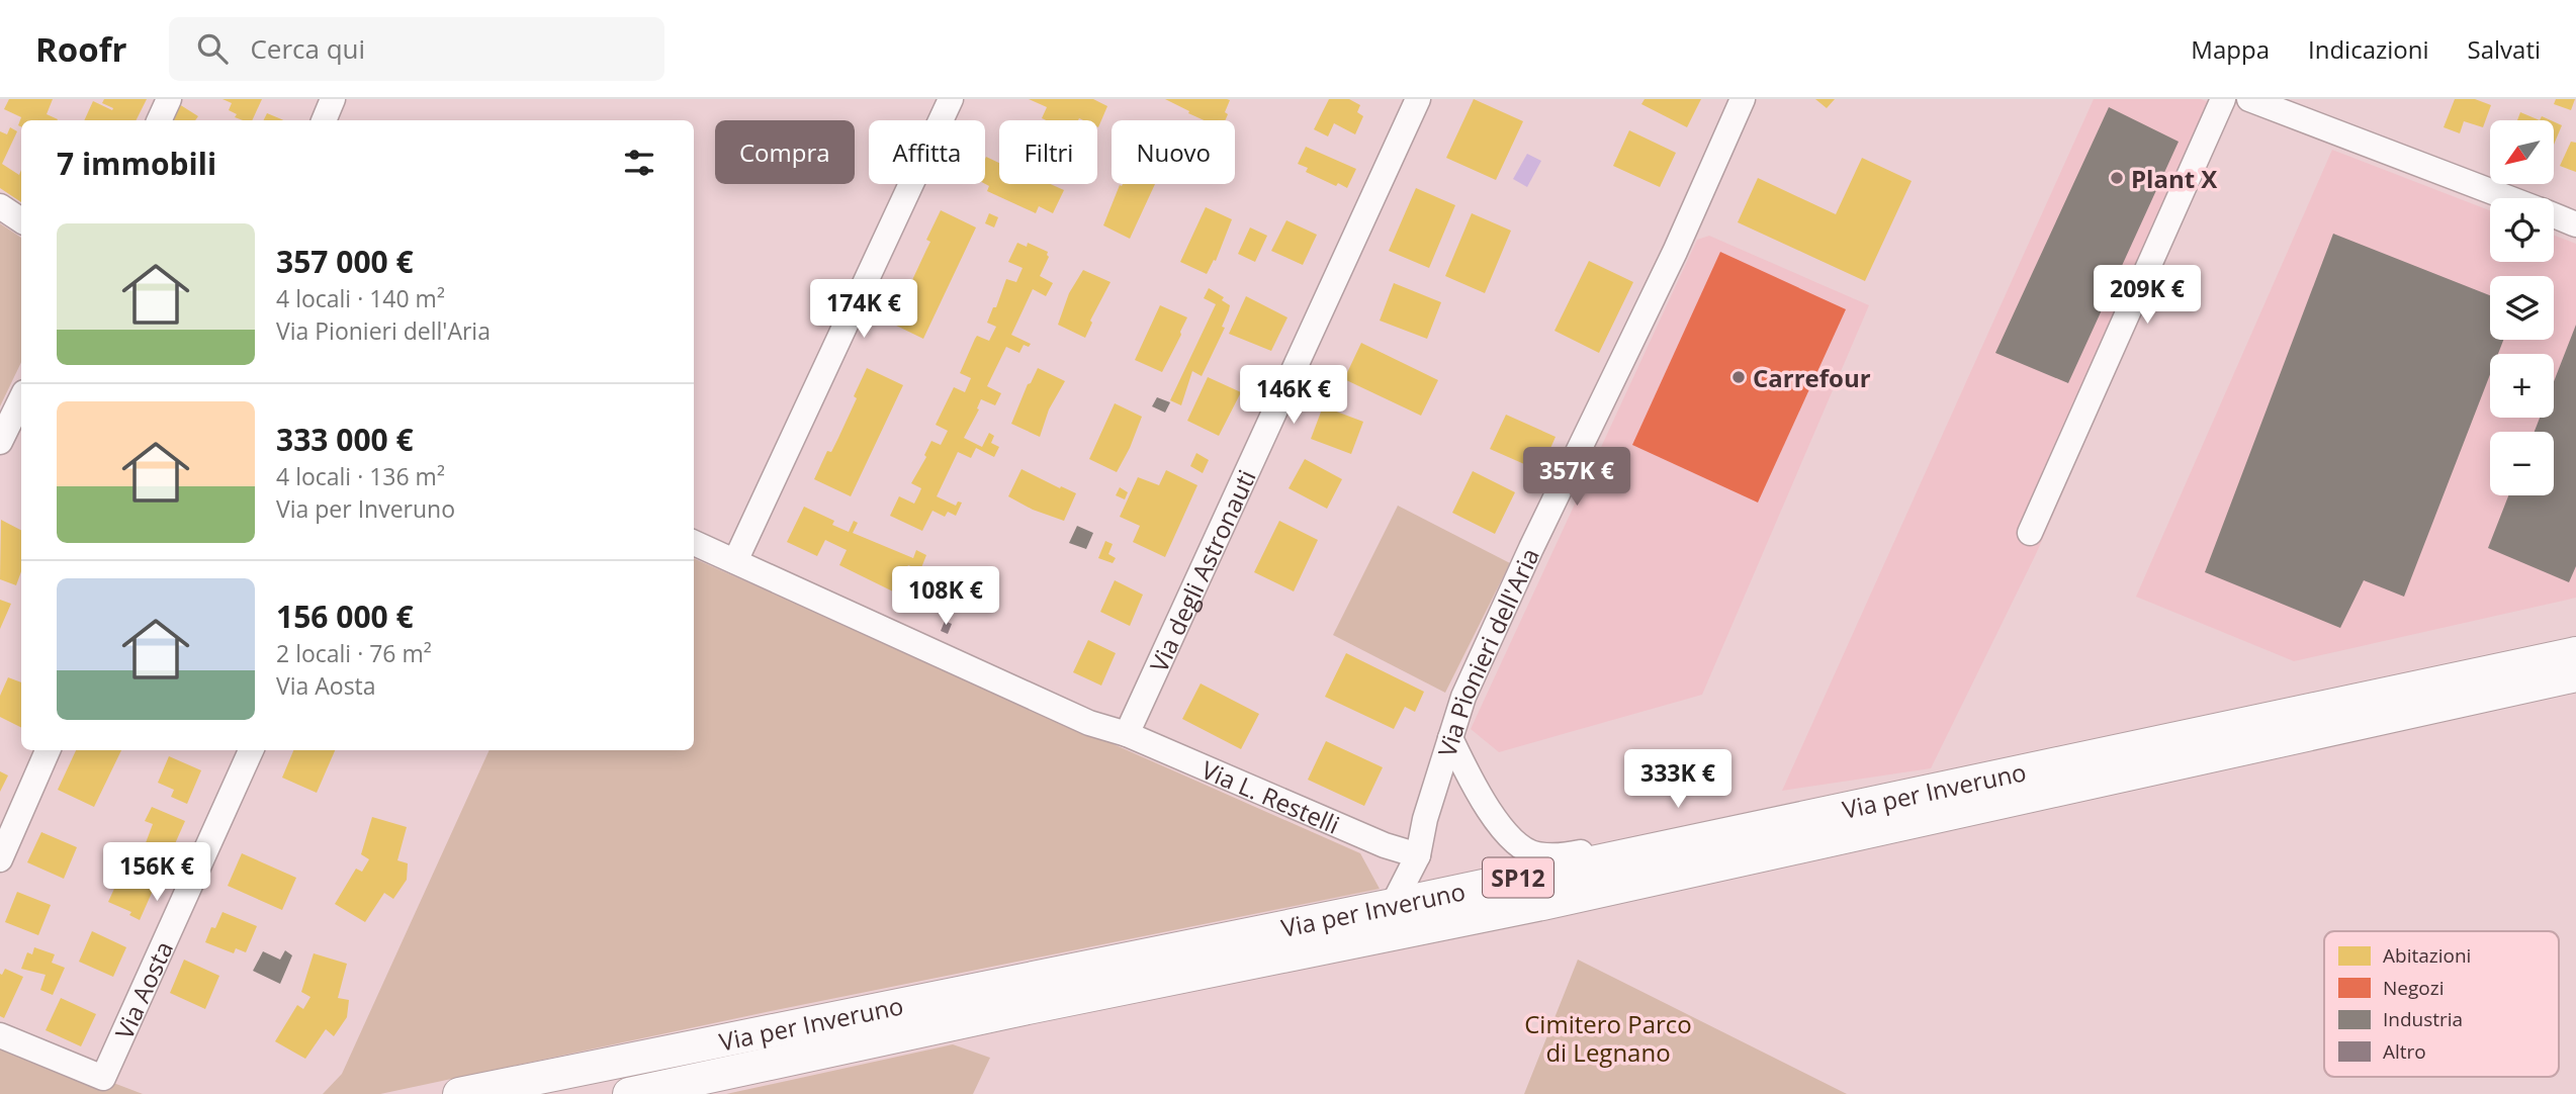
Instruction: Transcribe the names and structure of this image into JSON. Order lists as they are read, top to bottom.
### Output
{
  "streets": {
    "main road": ["Via per Inveruno", "SP12"],
    "street": [
      "Via degli Astronauti",
      "Via Pionieri dell'Aria",
      "Via L. Restelli",
      "Via Aosta"
    ]
  },
  "crossings": [
    ["Via degli Astronauti", "Via L. Restelli"],
    ["Via Pionieri dell'Aria", "Via per Inveruno"],
    ["Via Pionieri dell'Aria", "Via L. Restelli"]
  ],
  "parks": ["Cimitero Parco di Legnano"],
  "places": ["Plant X", "Carrefour"],
  "legend": [
    "Abitazioni",
    "Negozi",
    "Industria",
    "Altro"
  ],
  "north": "bottom left",
  "page": {
    "header": "Roofr",
    "search": "Cerca qui",
    "nav": ["Mappa", "Indicazioni", "Salvati"],
    "map_buttons": ["+", "−"],
    "chip": [
      "Compra",
      "Affitta",
      "Filtri",
      "Nuovo"
    ],
    "heading": "7 immobili",
    "list": [
      {
        "name": "357 000 €",
        "note": "4 locali · 140 m² · Via Pionieri dell'Aria"
      },
      {
        "name": "333 000 €",
        "note": "4 locali · 136 m² · Via per Inveruno"
      },
      {
        "name": "156 000 €",
        "note": "2 locali · 76 m² · Via Aosta"
      }
    ],
    "price": [
      "209K €",
      "174K €",
      "146K €",
      "357K €",
      "108K €",
      "333K €",
      "156K €"
    ]
  }
}
